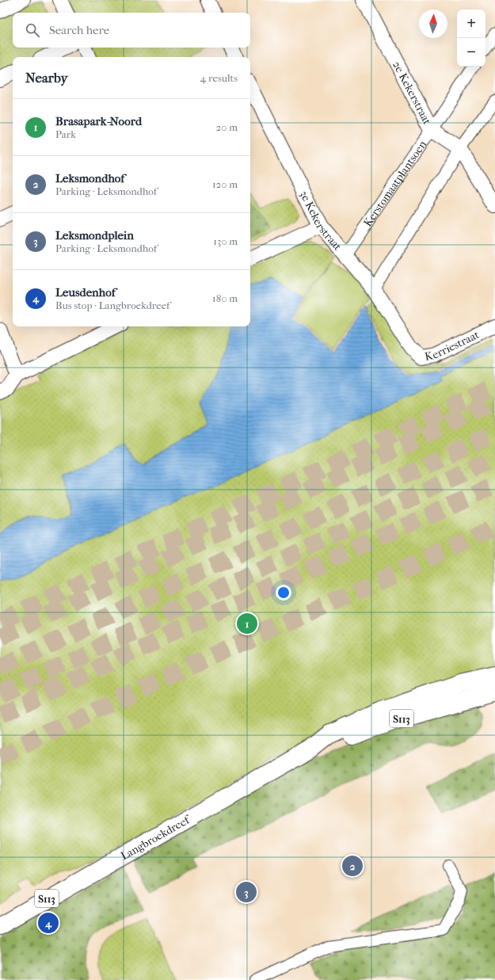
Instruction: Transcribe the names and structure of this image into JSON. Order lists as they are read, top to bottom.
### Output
{
  "streets": {
    "main road": ["S113", "Langbroekdreef"],
    "street": [
      "2e Kekerstraat",
      "Kerstomaatplantsoen",
      "3e Kekerstraat",
      "Kerriestraat"
    ]
  },
  "crossings": [
    ["2e Kekerstraat", "Kerstomaatplantsoen"],
    ["Kerstomaatplantsoen", "3e Kekerstraat"],
    ["3e Kekerstraat", "Kerriestraat"]
  ],
  "north": "top",
  "page": {
    "map_buttons": ["+", "−"],
    "search": "Search here",
    "heading": ["Nearby", "4 results"],
    "list": [
      {
        "mark": "1",
        "name": "Brasapark-Noord",
        "note": "Park",
        "value": "20 m"
      },
      {
        "mark": "2",
        "name": "Leksmondhof",
        "note": "Parking · Leksmondhof",
        "value": "120 m"
      },
      {
        "mark": "3",
        "name": "Leksmondplein",
        "note": "Parking · Leksmondhof",
        "value": "130 m"
      },
      {
        "mark": "4",
        "name": "Leusdenhof",
        "note": "Bus stop · Langbroekdreef",
        "value": "180 m"
      }
    ],
    "pins": [
      "1",
      "2",
      "3",
      "4"
    ]
  }
}
